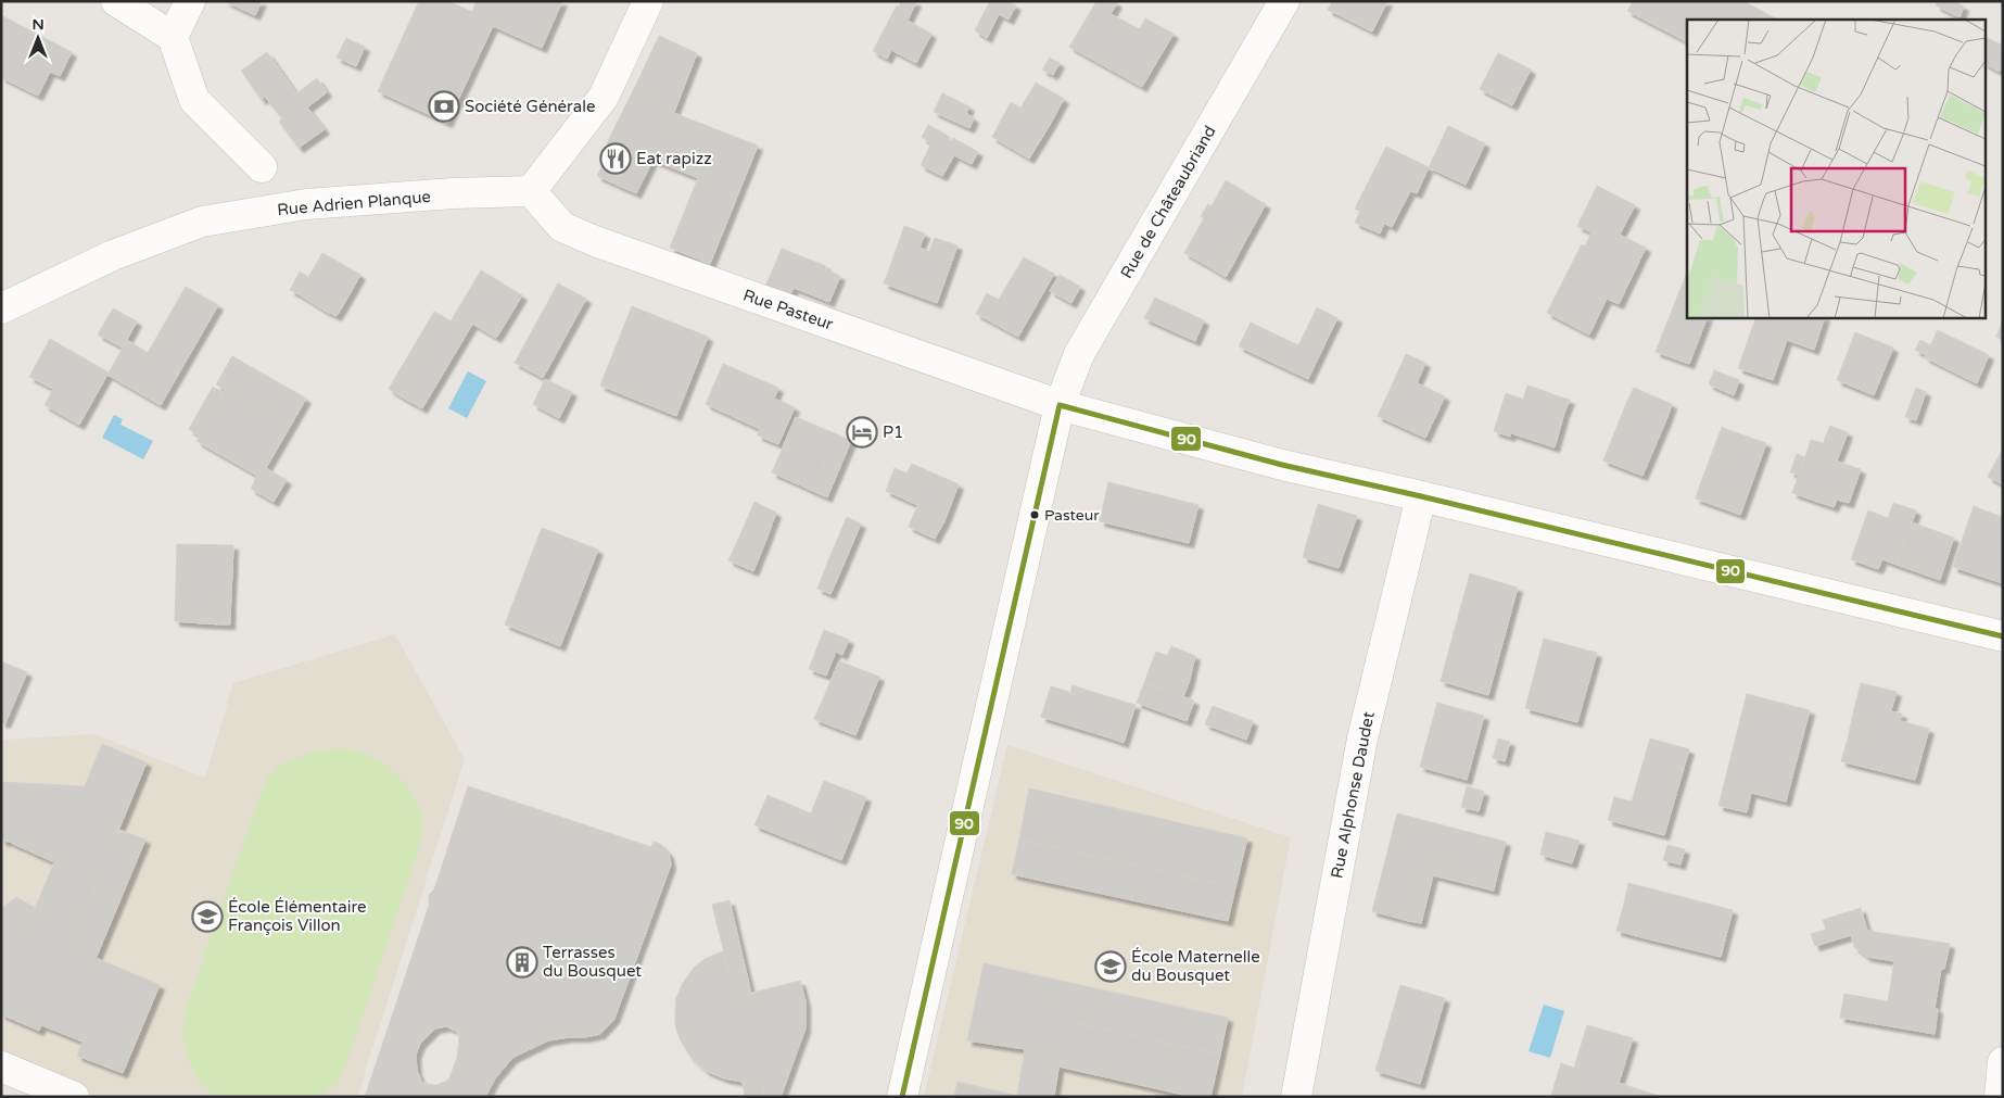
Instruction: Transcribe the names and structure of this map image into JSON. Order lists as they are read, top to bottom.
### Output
{
  "streets": {
    "street": [
      "Rue de Châteaubriand",
      "Rue Adrien Planque",
      "Rue Pasteur",
      "Rue Alphonse Daudet"
    ]
  },
  "crossings": [
    ["Rue de Châteaubriand", "Rue Pasteur"],
    ["Rue Adrien Planque", "Rue Pasteur"],
    ["Rue Pasteur", "Rue Alphonse Daudet"]
  ],
  "places": {
    "bank": ["Société Générale"],
    "restaurant": ["Eat rapizz"],
    "hotel": ["P1"],
    "other": ["Pasteur"],
    "school or university": ["École Élémentaire François Villon", "École Maternelle du Bousquet"],
    "building": ["Terrasses du Bousquet"]
  },
  "lines": ["transit line 90"],
  "north": "top"
}
